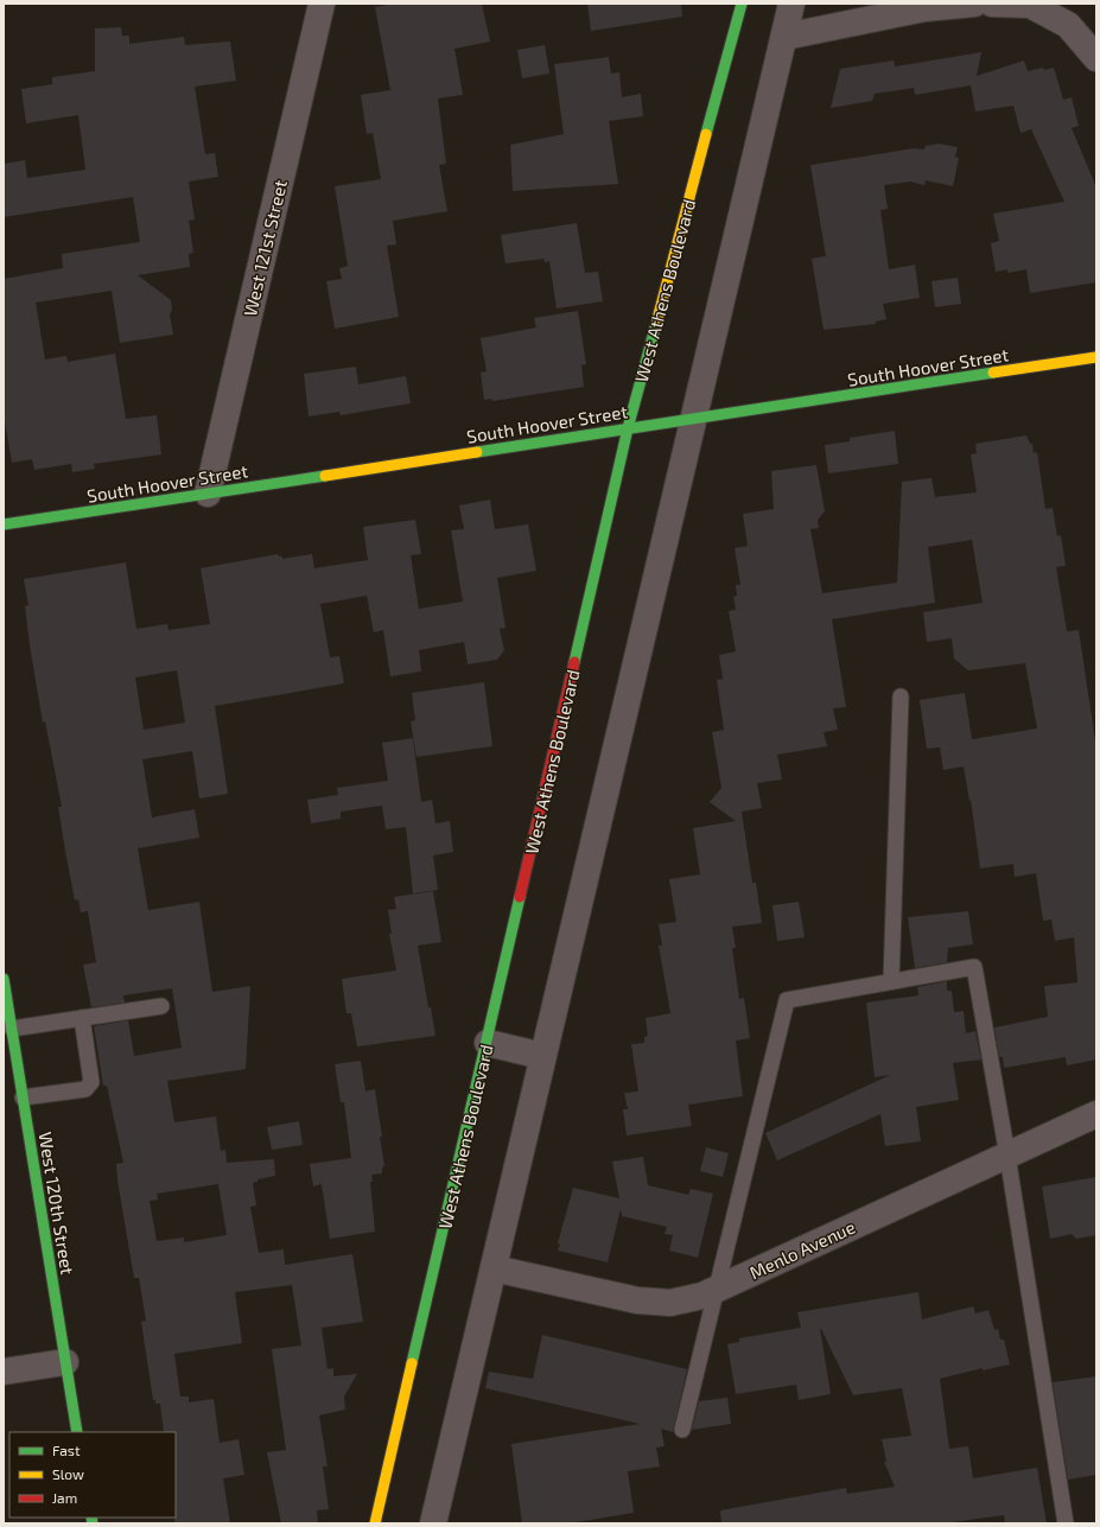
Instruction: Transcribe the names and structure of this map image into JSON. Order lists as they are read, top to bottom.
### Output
{
  "streets": {
    "street": [
      "West 121st Street",
      "West Athens Boulevard",
      "South Hoover Street",
      "West 120th Street",
      "Menlo Avenue"
    ]
  },
  "crossings": [
    ["West 121st Street", "South Hoover Street"],
    ["West Athens Boulevard", "South Hoover Street"]
  ],
  "legend": ["Fast", "Slow", "Jam"]
}
